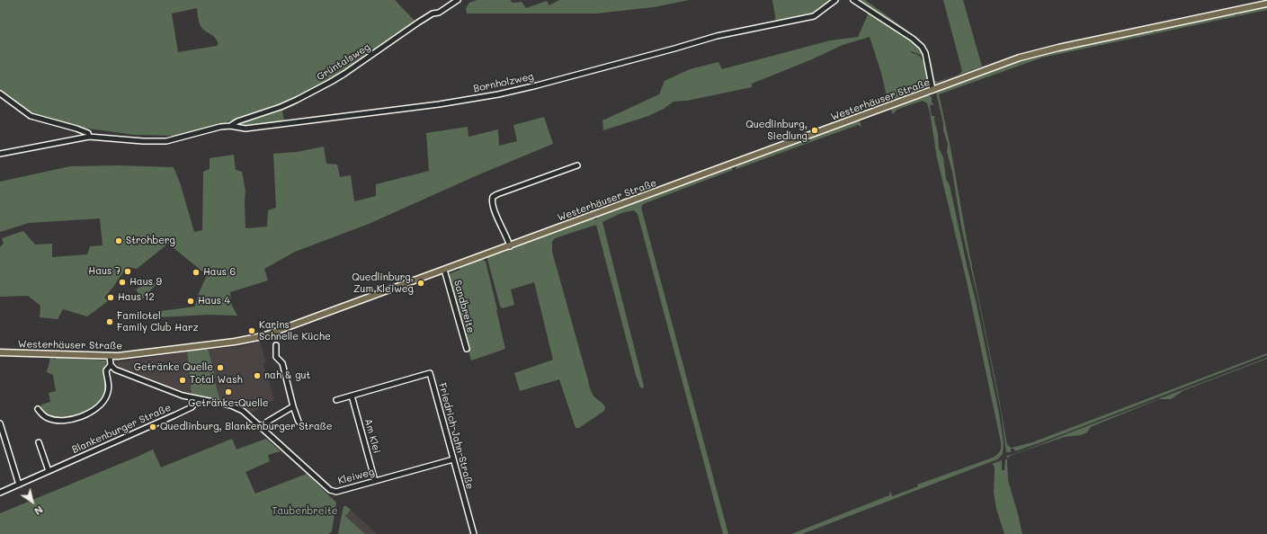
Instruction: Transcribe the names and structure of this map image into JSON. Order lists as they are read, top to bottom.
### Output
{
  "streets": {
    "main road": ["Westerhäuser Straße"],
    "street": [
      "Grüntalsweg",
      "Bornholzweg",
      "Sandbreite",
      "Blankenburger Straße",
      "Am Klei",
      "Friedrich-Jahn-Straße",
      "Kleiweg"
    ]
  },
  "crossings": [
    ["Grüntalsweg", "Bornholzweg"],
    ["Westerhäuser Straße", "Sandbreite"],
    ["Blankenburger Straße", "Kleiweg"],
    ["Am Klei", "Friedrich-Jahn-Straße"],
    ["Am Klei", "Kleiweg"],
    ["Friedrich-Jahn-Straße", "Kleiweg"]
  ],
  "parks": ["Taubenbreite"],
  "places": [
    "Quedlinburg, Siedlung",
    "Strohberg",
    "Haus 7",
    "Haus 6",
    "Haus 9",
    "Quedlinburg, Zum Kleiweg",
    "Haus 12",
    "Haus 4",
    "Familotel Family Club Harz",
    "Karins Schnelle Küche",
    "Getränke Quelle",
    "nah & gut",
    "Total Wash",
    "Getränke-Quelle",
    "Quedlinburg, Blankenburger Straße"
  ],
  "north": "bottom right"
}
